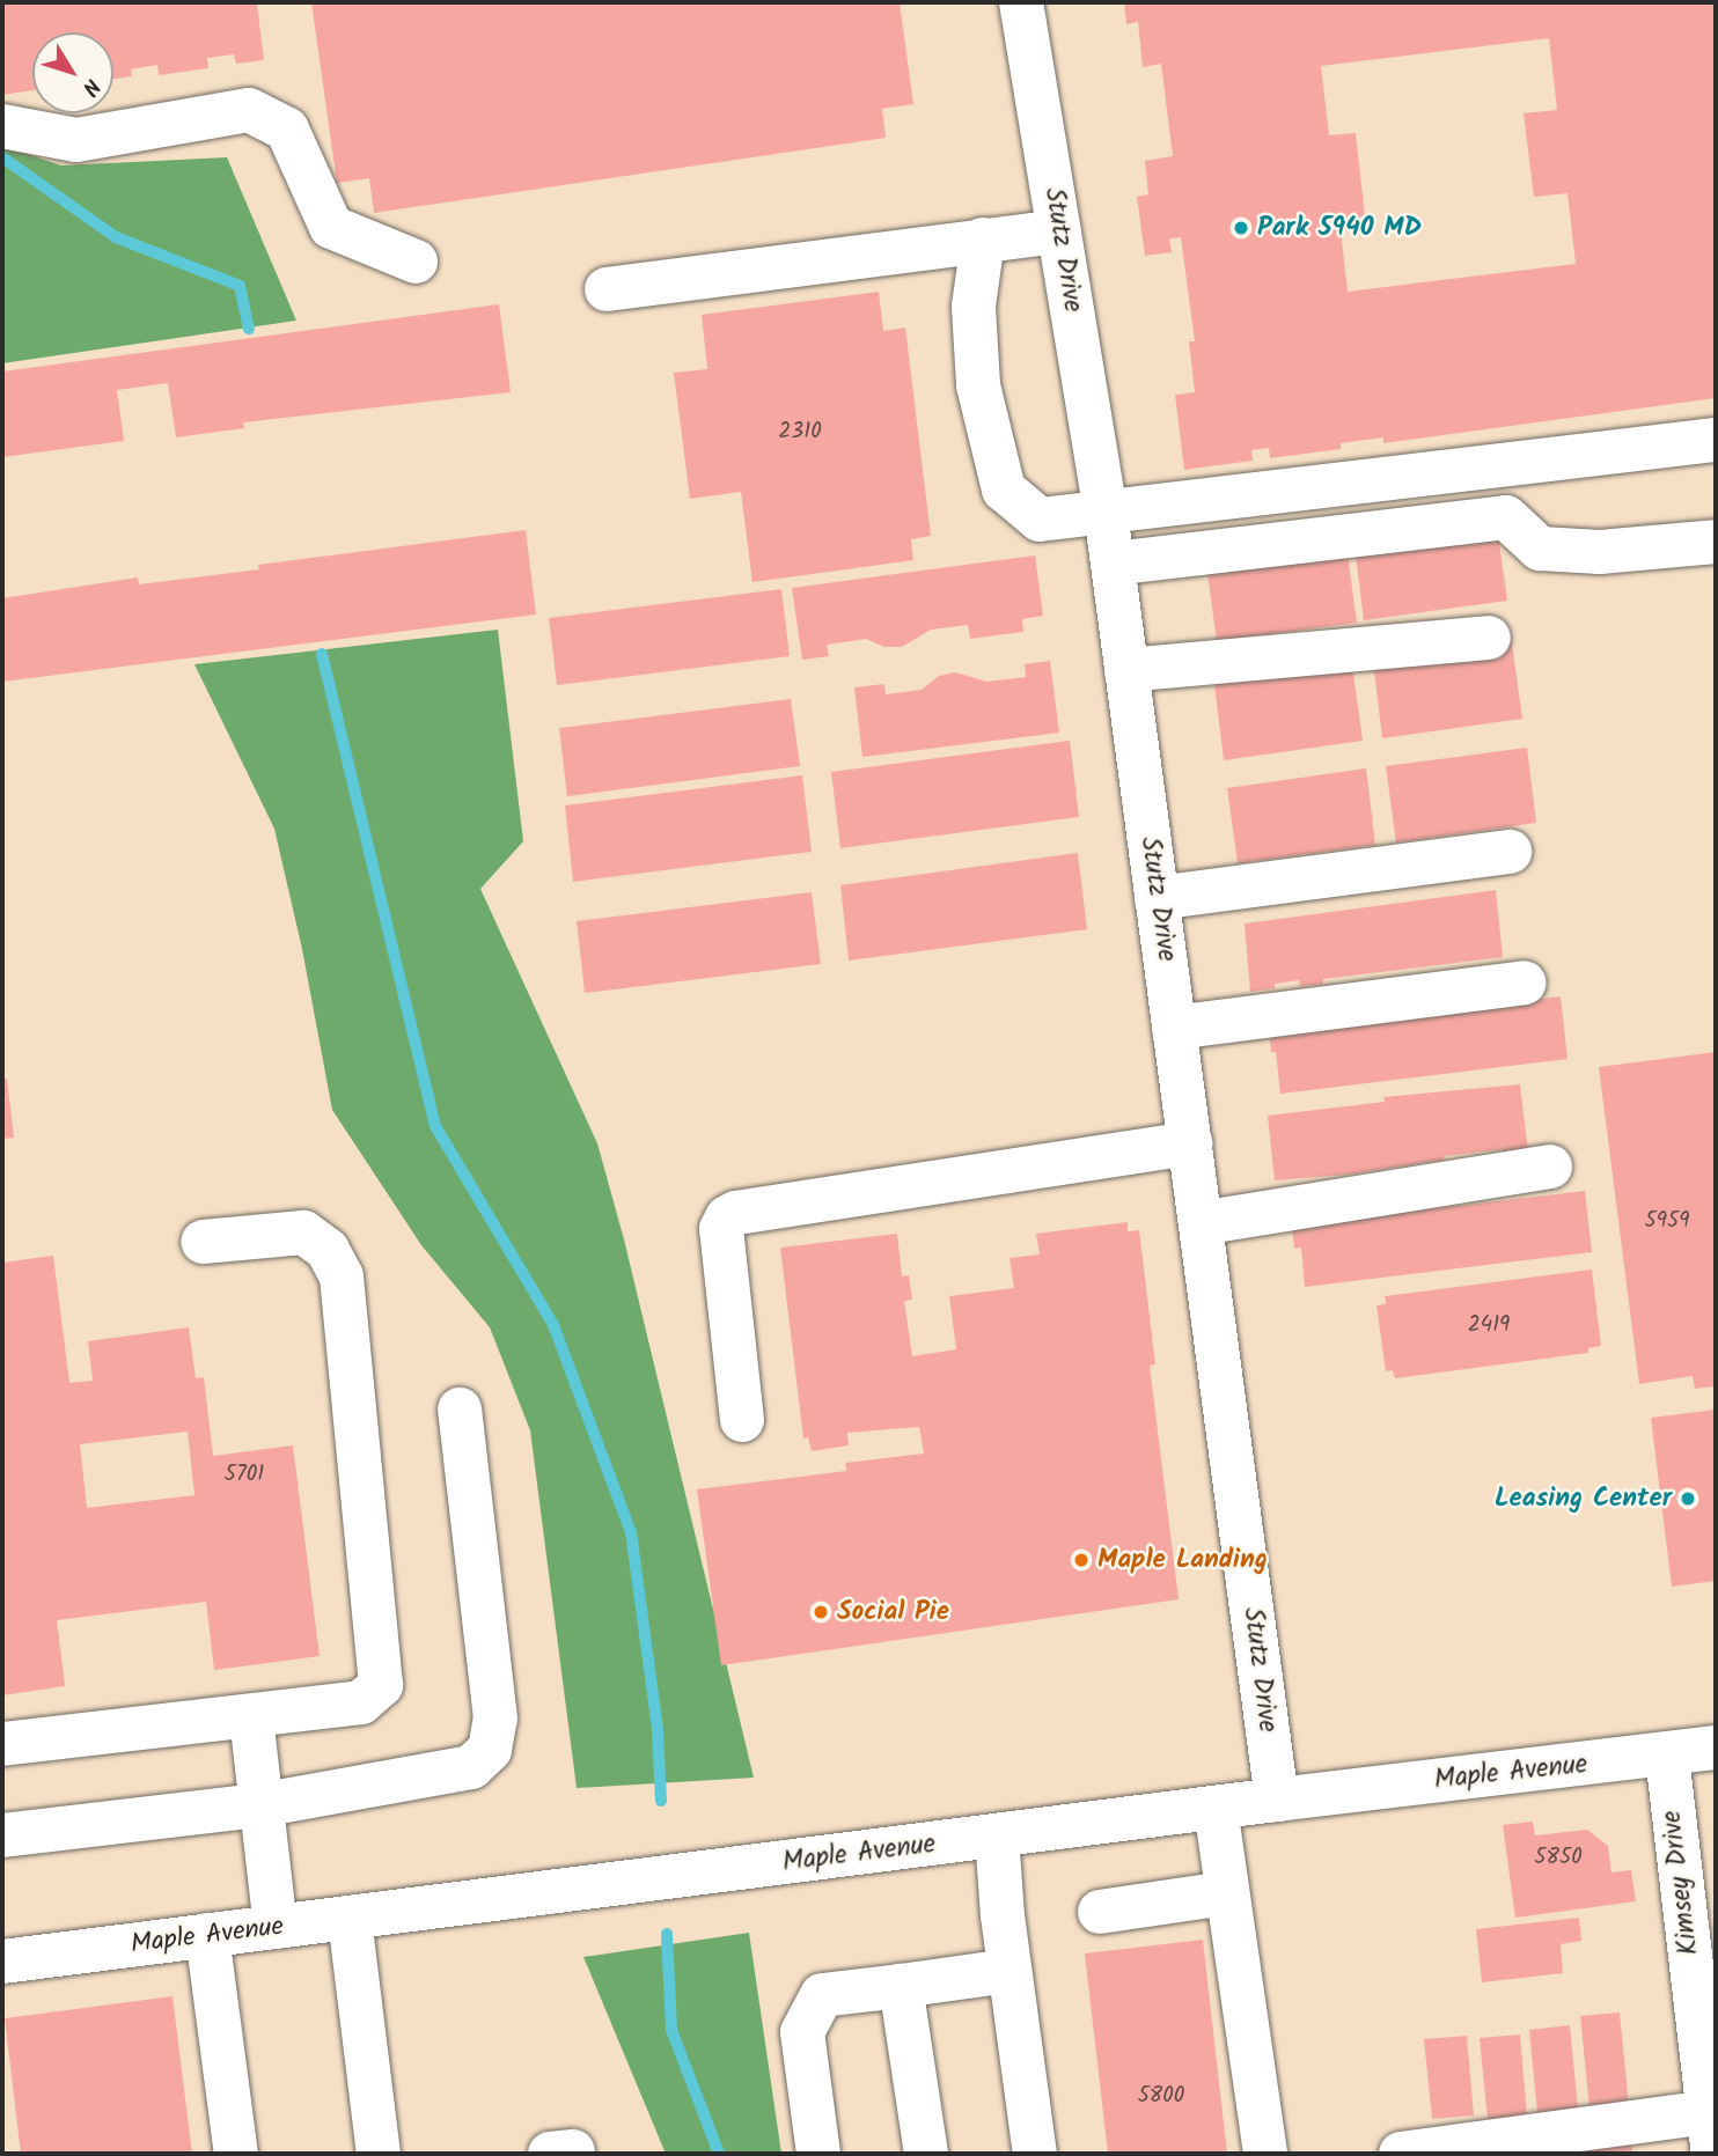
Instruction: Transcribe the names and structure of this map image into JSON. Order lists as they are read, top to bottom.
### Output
{
  "streets": {
    "street": ["Stutz Drive", "Maple Avenue", "Kimsey Drive"]
  },
  "crossings": [
    ["Stutz Drive", "Maple Avenue"],
    ["Maple Avenue", "Kimsey Drive"]
  ],
  "places": [
    "Park 5940 MD",
    "Leasing Center",
    "Maple Landing",
    "Social Pie"
  ],
  "house_numbers": [
    "2310",
    "5959",
    "2419",
    "5701",
    "5850",
    "5800"
  ],
  "north": "bottom right"
}
